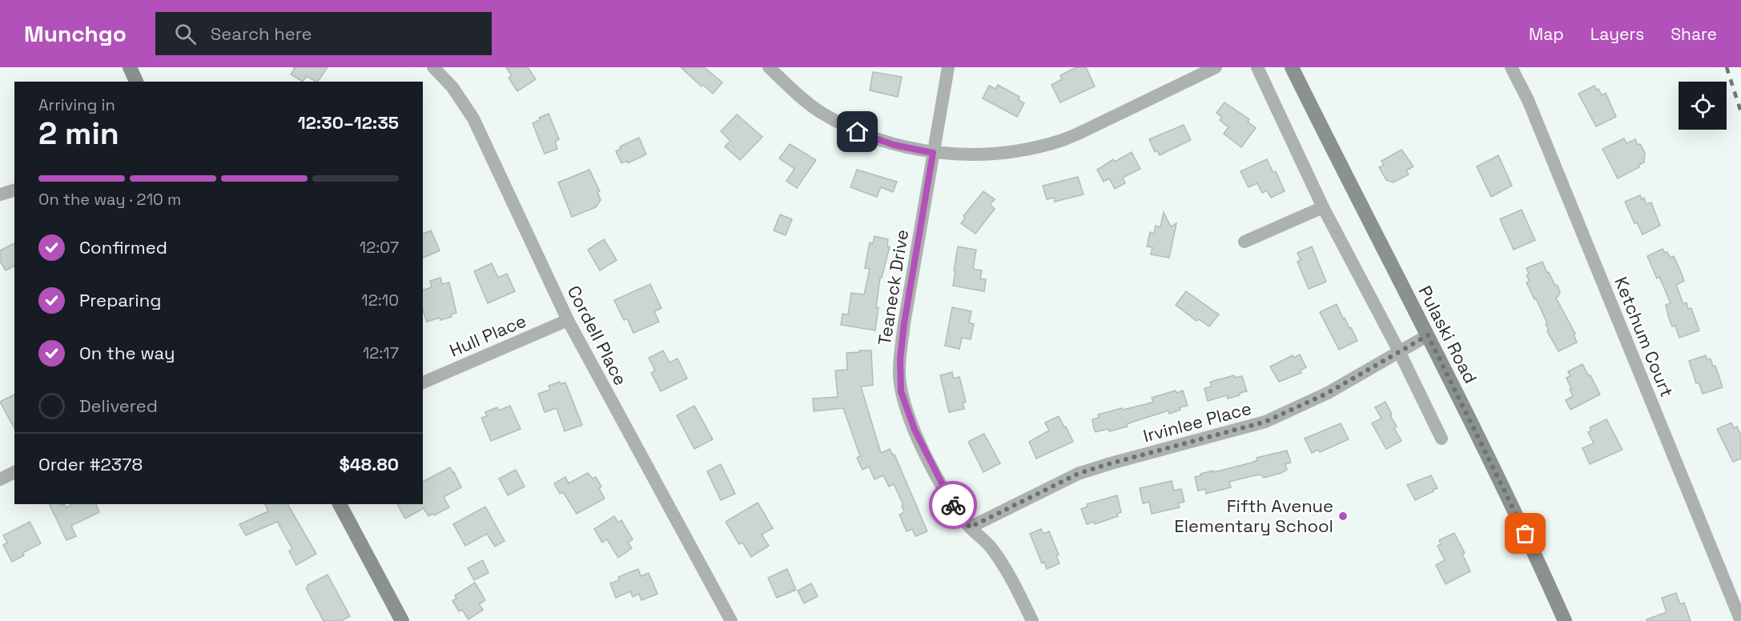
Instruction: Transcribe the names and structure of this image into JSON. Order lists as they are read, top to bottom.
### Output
{
  "streets": {
    "main road": ["Pulaski Road"],
    "street": [
      "Teaneck Drive",
      "Hull Place",
      "Cordell Place",
      "Ketchum Court",
      "Irvinlee Place"
    ]
  },
  "crossings": [
    ["Teaneck Drive", "Irvinlee Place"],
    ["Pulaski Road", "Irvinlee Place"],
    ["Hull Place", "Cordell Place"]
  ],
  "places": ["Fifth Avenue Elementary School"],
  "page": {
    "header": "Munchgo",
    "search": "Search here",
    "nav": ["Map", "Layers", "Share"],
    "heading": ["2 min", "Arriving in", "12:30–12:35"],
    "panel": ["Order #2378", "$48.80"],
    "bar": "On the way · 210 m",
    "list": [
      ["Confirmed", "12:07"],
      ["Preparing", "12:10"],
      ["On the way", "12:17"],
      "Delivered"
    ]
  }
}
